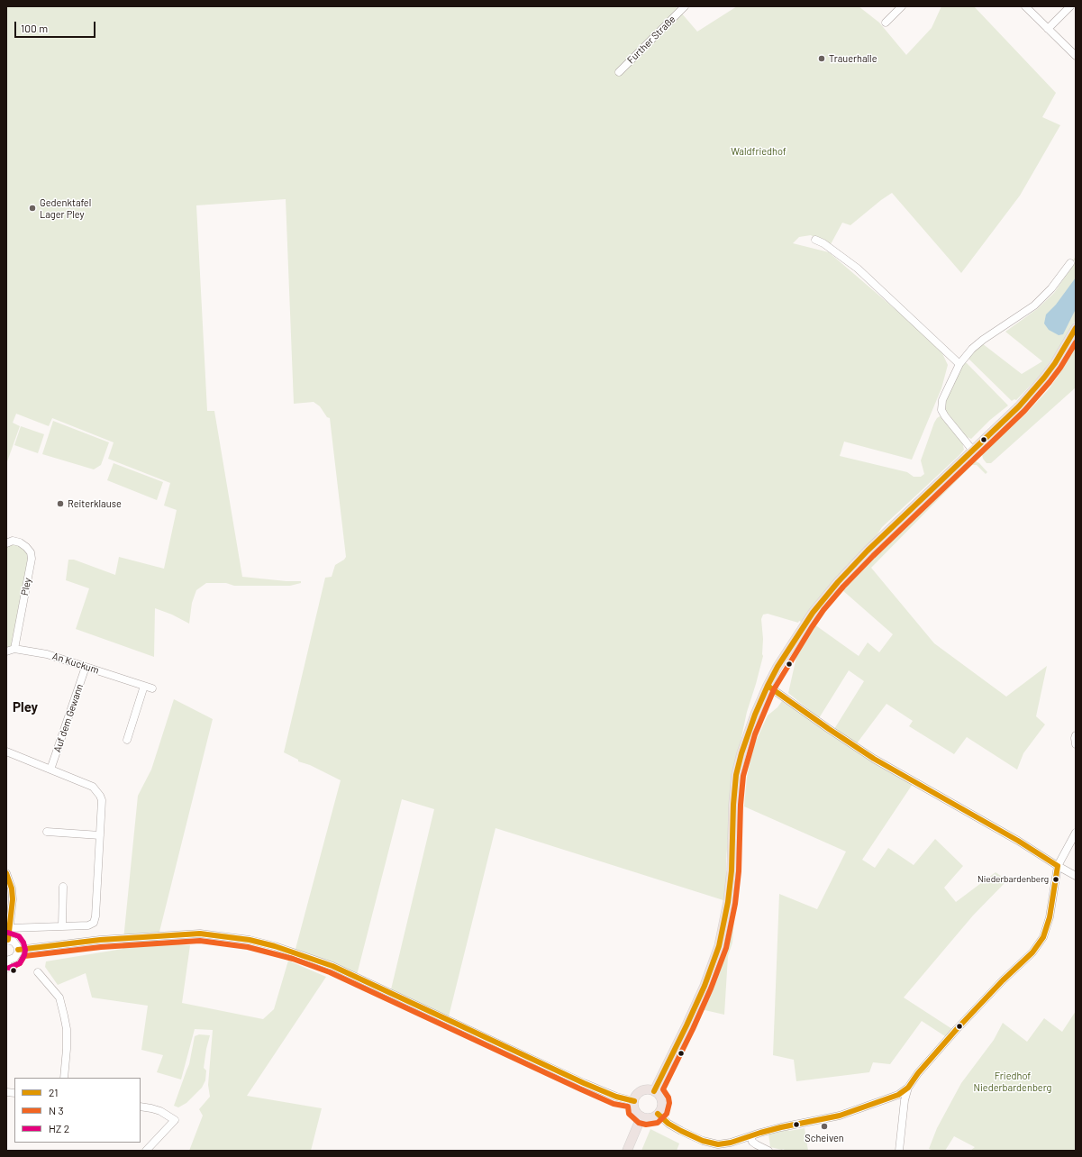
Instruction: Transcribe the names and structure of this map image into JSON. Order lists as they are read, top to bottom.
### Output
{
  "streets": {
    "street": [
      "Further Straße",
      "Pley",
      "An Kuckum",
      "Auf dem Gewann"
    ]
  },
  "crossings": [
    ["Pley", "An Kuckum"],
    ["An Kuckum", "Auf dem Gewann"]
  ],
  "districts": ["Pley"],
  "parks": ["Waldfriedhof", "Friedhof Niederbardenberg"],
  "places": [
    "Trauerhalle",
    "Gedenktafel Lager Pley",
    "Reiterklause",
    "Niederbardenberg",
    "Scheiven"
  ],
  "lines": ["transit line 21"],
  "legend": ["21", "N 3", "HZ 2"],
  "scale_bar": "100 m"
}
